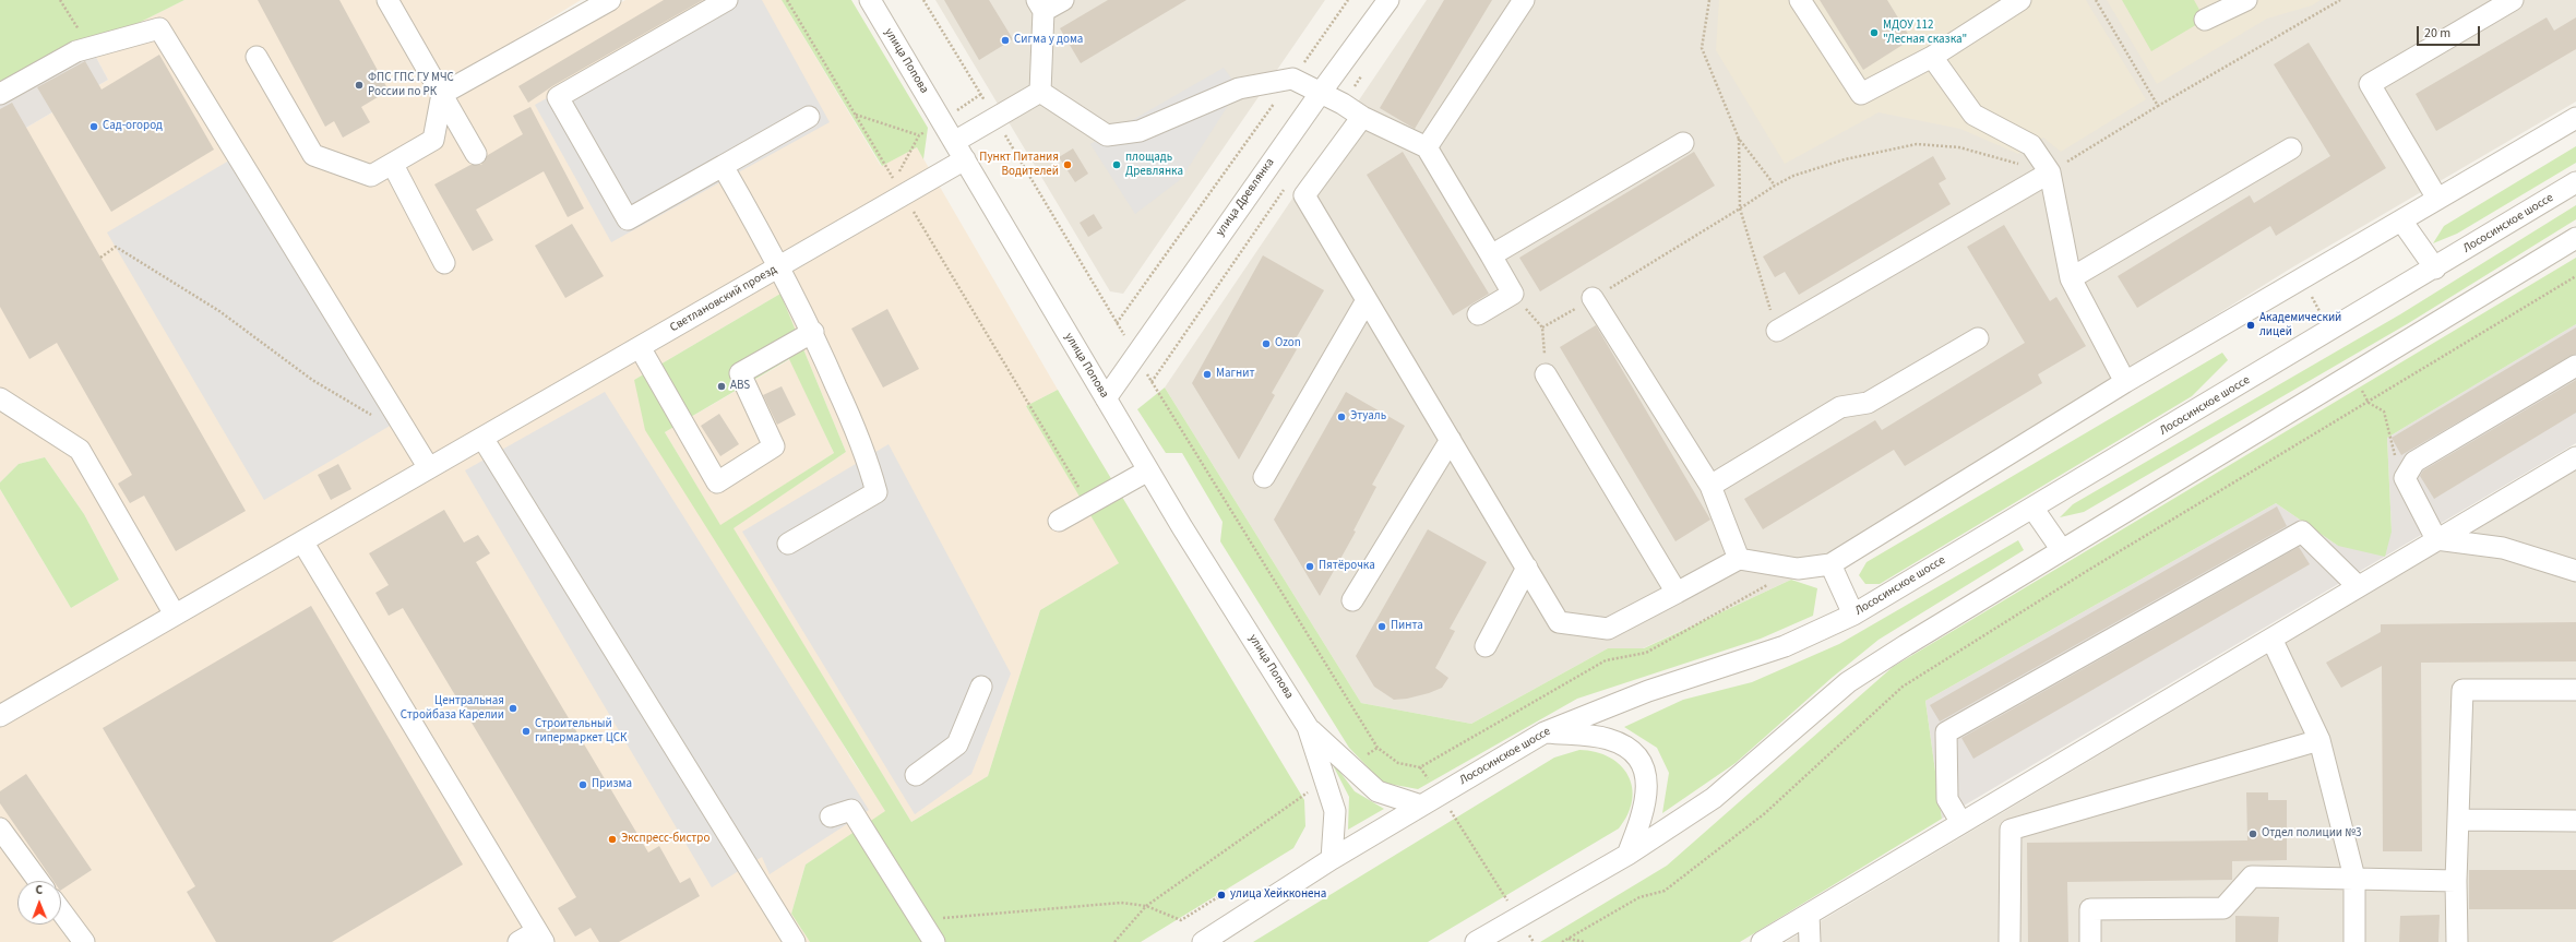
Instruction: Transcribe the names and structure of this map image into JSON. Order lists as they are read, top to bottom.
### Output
{
  "streets": {
    "street": [
      "улица Попова",
      "улица Древлянка",
      "Лососинское шоссе",
      "Светлановский проезд"
    ]
  },
  "crossings": [
    ["улица Попова", "улица Древлянка"],
    ["улица Попова", "Лососинское шоссе"],
    ["улица Попова", "Светлановский проезд"]
  ],
  "places": [
    "МДОУ 112 \"Лесная сказка\"",
    "Сигма у дома",
    "ФПС ГПС ГУ МЧС России по РК",
    "Сад-огород",
    "Пункт Питания Водителей",
    "площадь Древлянка",
    "Академический лицей",
    "Ozon",
    "Магнит",
    "ABS",
    "Этуаль",
    "Пятёрочка",
    "Пинта",
    "Центральная Стройбаза Карелии",
    "Строительный гипермаркет ЦСК",
    "Призма",
    "Отдел полиции №3",
    "Экспресс-бистро",
    "улица Хейкконена"
  ],
  "scale_bar": "20 m",
  "north": "top"
}
